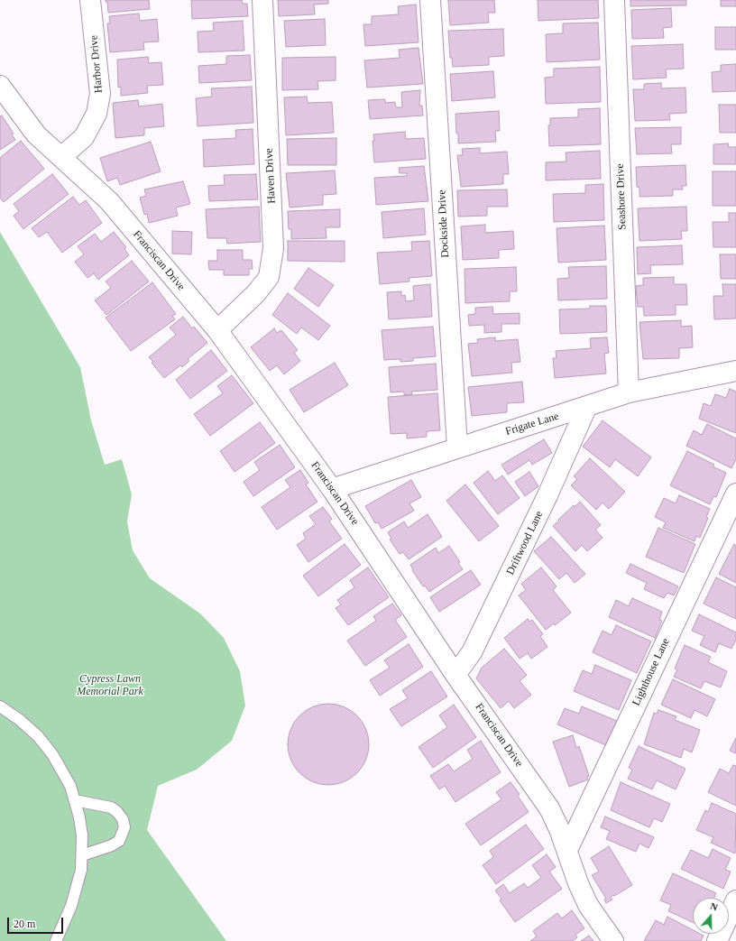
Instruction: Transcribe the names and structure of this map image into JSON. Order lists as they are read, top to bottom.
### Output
{
  "streets": {
    "street": [
      "Harbor Drive",
      "Haven Drive",
      "Seashore Drive",
      "Dockside Drive",
      "Franciscan Drive",
      "Frigate Lane",
      "Driftwood Lane",
      "Lighthouse Lane"
    ]
  },
  "crossings": [
    ["Harbor Drive", "Franciscan Drive"],
    ["Haven Drive", "Franciscan Drive"],
    ["Seashore Drive", "Frigate Lane"],
    ["Dockside Drive", "Frigate Lane"],
    ["Franciscan Drive", "Frigate Lane"],
    ["Franciscan Drive", "Driftwood Lane"],
    ["Franciscan Drive", "Lighthouse Lane"],
    ["Frigate Lane", "Driftwood Lane"]
  ],
  "parks": ["Cypress Lawn Memorial Park"],
  "scale_bar": "20 m",
  "north": "top"
}
